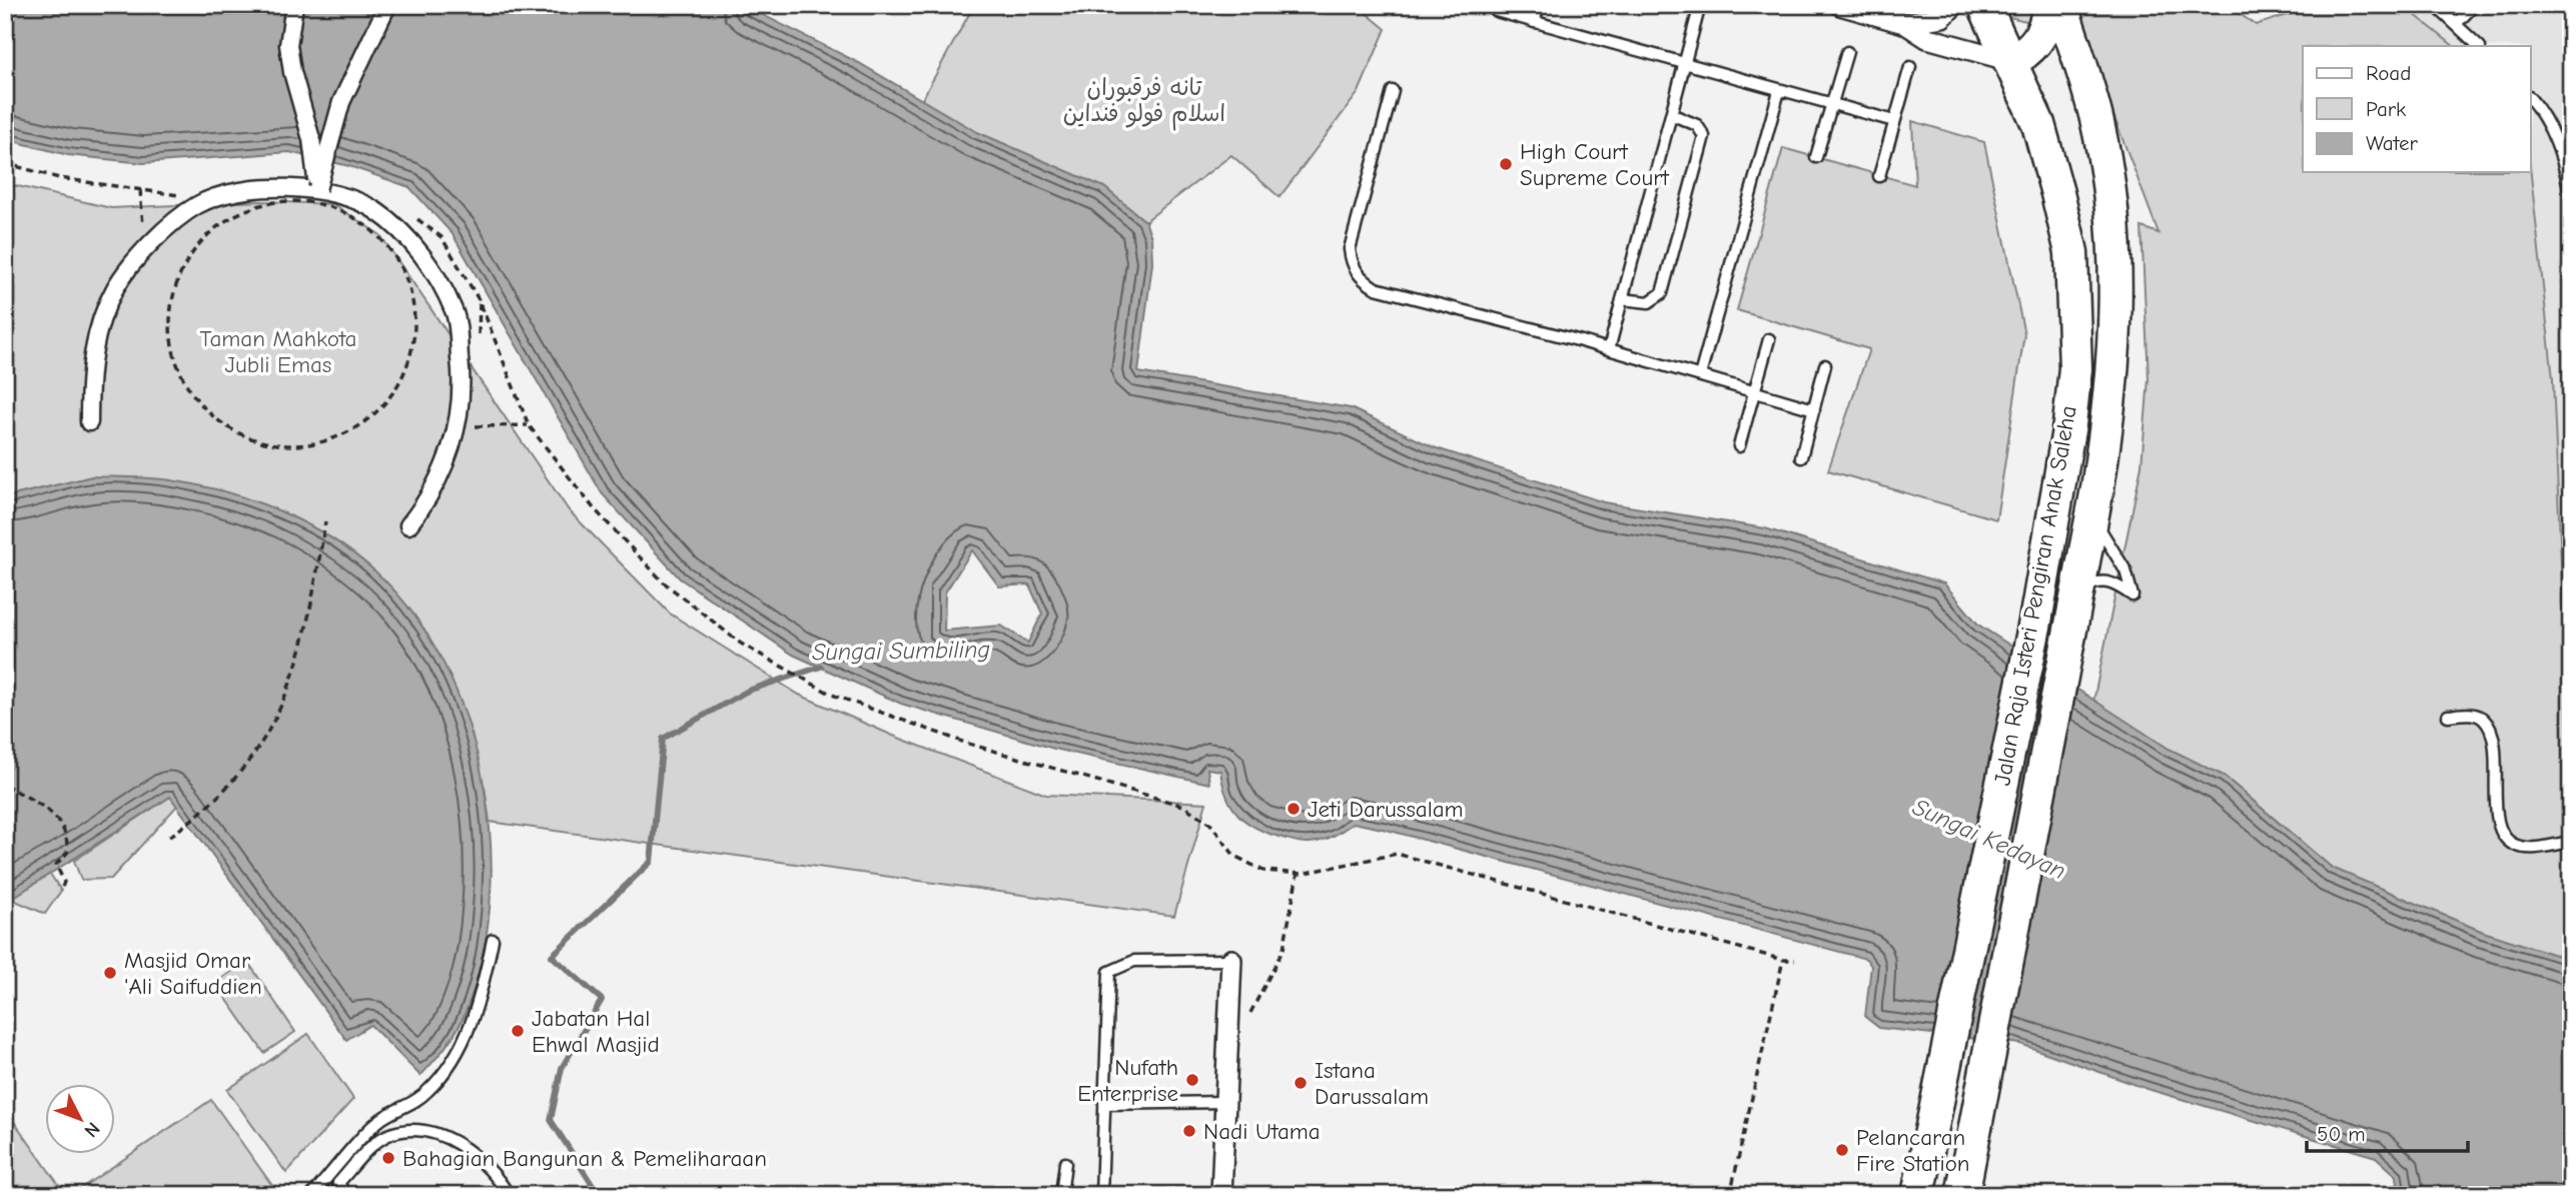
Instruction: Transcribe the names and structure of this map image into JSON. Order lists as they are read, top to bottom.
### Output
{
  "streets": {
    "main road": ["Jalan Raja Isteri Pengiran Anak Saleha"]
  },
  "water": ["Sungai Sumbiling", "Sungai Kedayan"],
  "parks": ["تانه فرقبوران اسلام فولو فنداين", "Taman Mahkota Jubli Emas"],
  "places": [
    "High Court Supreme Court",
    "Jeti Darussalam",
    "Masjid Omar 'Ali Saifuddien",
    "Jabatan Hal Ehwal Masjid",
    "Nufath Enterprise",
    "Istana Darussalam",
    "Nadi Utama",
    "Pelancaran Fire Station",
    "Bahagian Bangunan & Pemeliharaan"
  ],
  "legend": ["Road", "Park", "Water"],
  "scale_bar": "50 m",
  "north": "bottom right"
}
